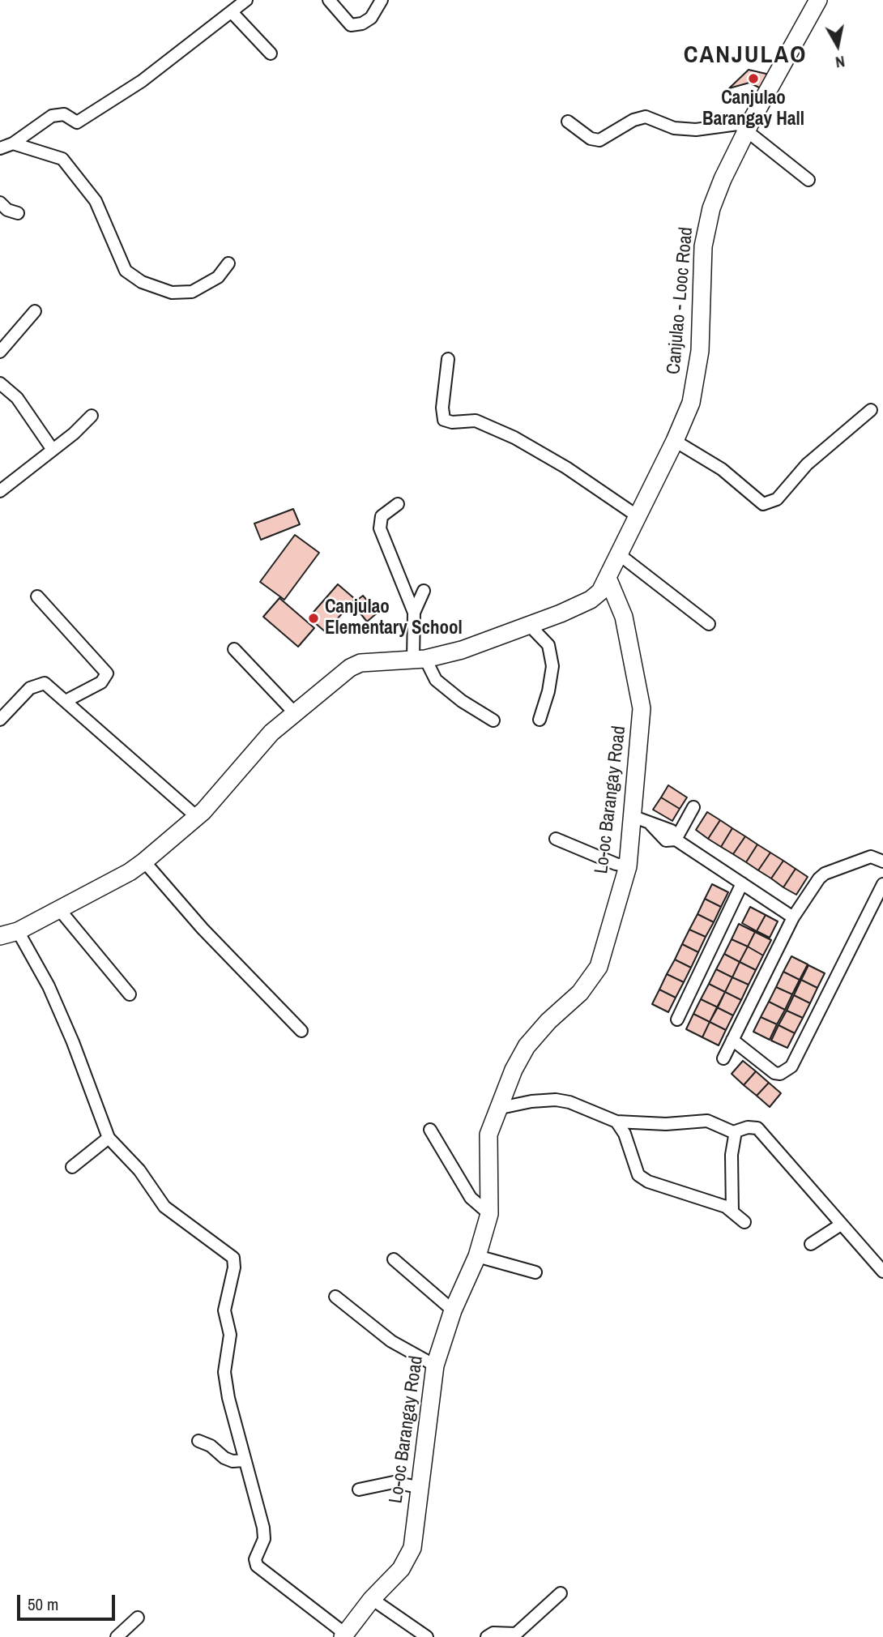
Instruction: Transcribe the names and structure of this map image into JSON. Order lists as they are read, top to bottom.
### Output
{
  "streets": {
    "street": ["Canjulao - Looc Road", "Lo-oc Barangay Road"]
  },
  "crossings": [
    ["Canjulao - Looc Road", "Lo-oc Barangay Road"]
  ],
  "districts": ["CANJULAO"],
  "places": ["Canjulao Barangay Hall", "Canjulao Elementary School"],
  "scale_bar": "50 m",
  "north": "bottom"
}
